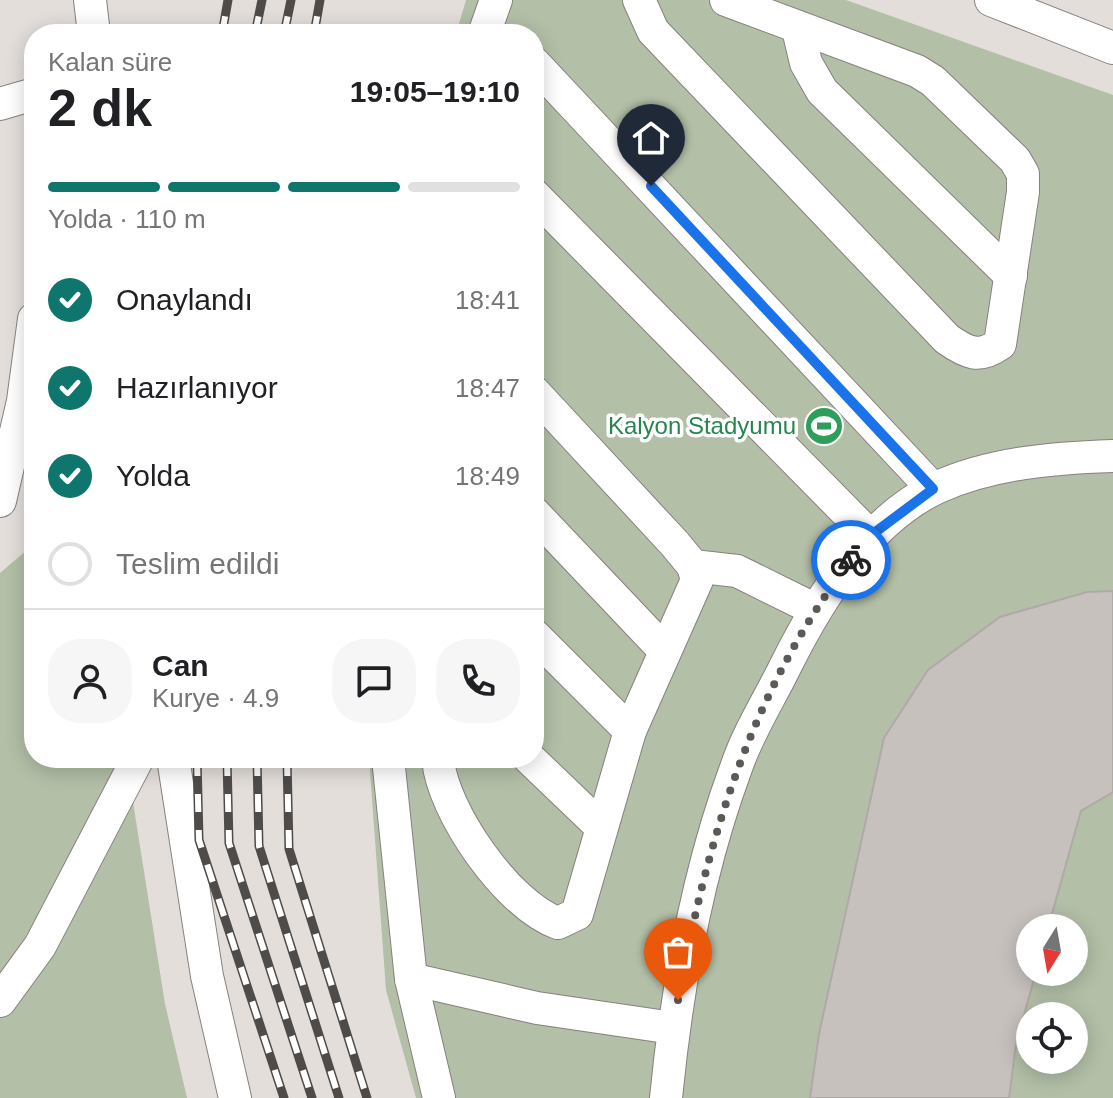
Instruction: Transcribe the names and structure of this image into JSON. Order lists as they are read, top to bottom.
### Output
{
  "places": {
    "sports": ["Kalyon Stadyumu"]
  },
  "north": "bottom",
  "page": {
    "heading": ["2 dk", "Kalan süre", "19:05–19:10"],
    "panel": ["Can", "Kurye · 4.9"],
    "bar": "Yolda · 110 m",
    "list": [
      ["Onaylandı", "18:41"],
      ["Hazırlanıyor", "18:47"],
      ["Yolda", "18:49"],
      "Teslim edildi"
    ]
  }
}
